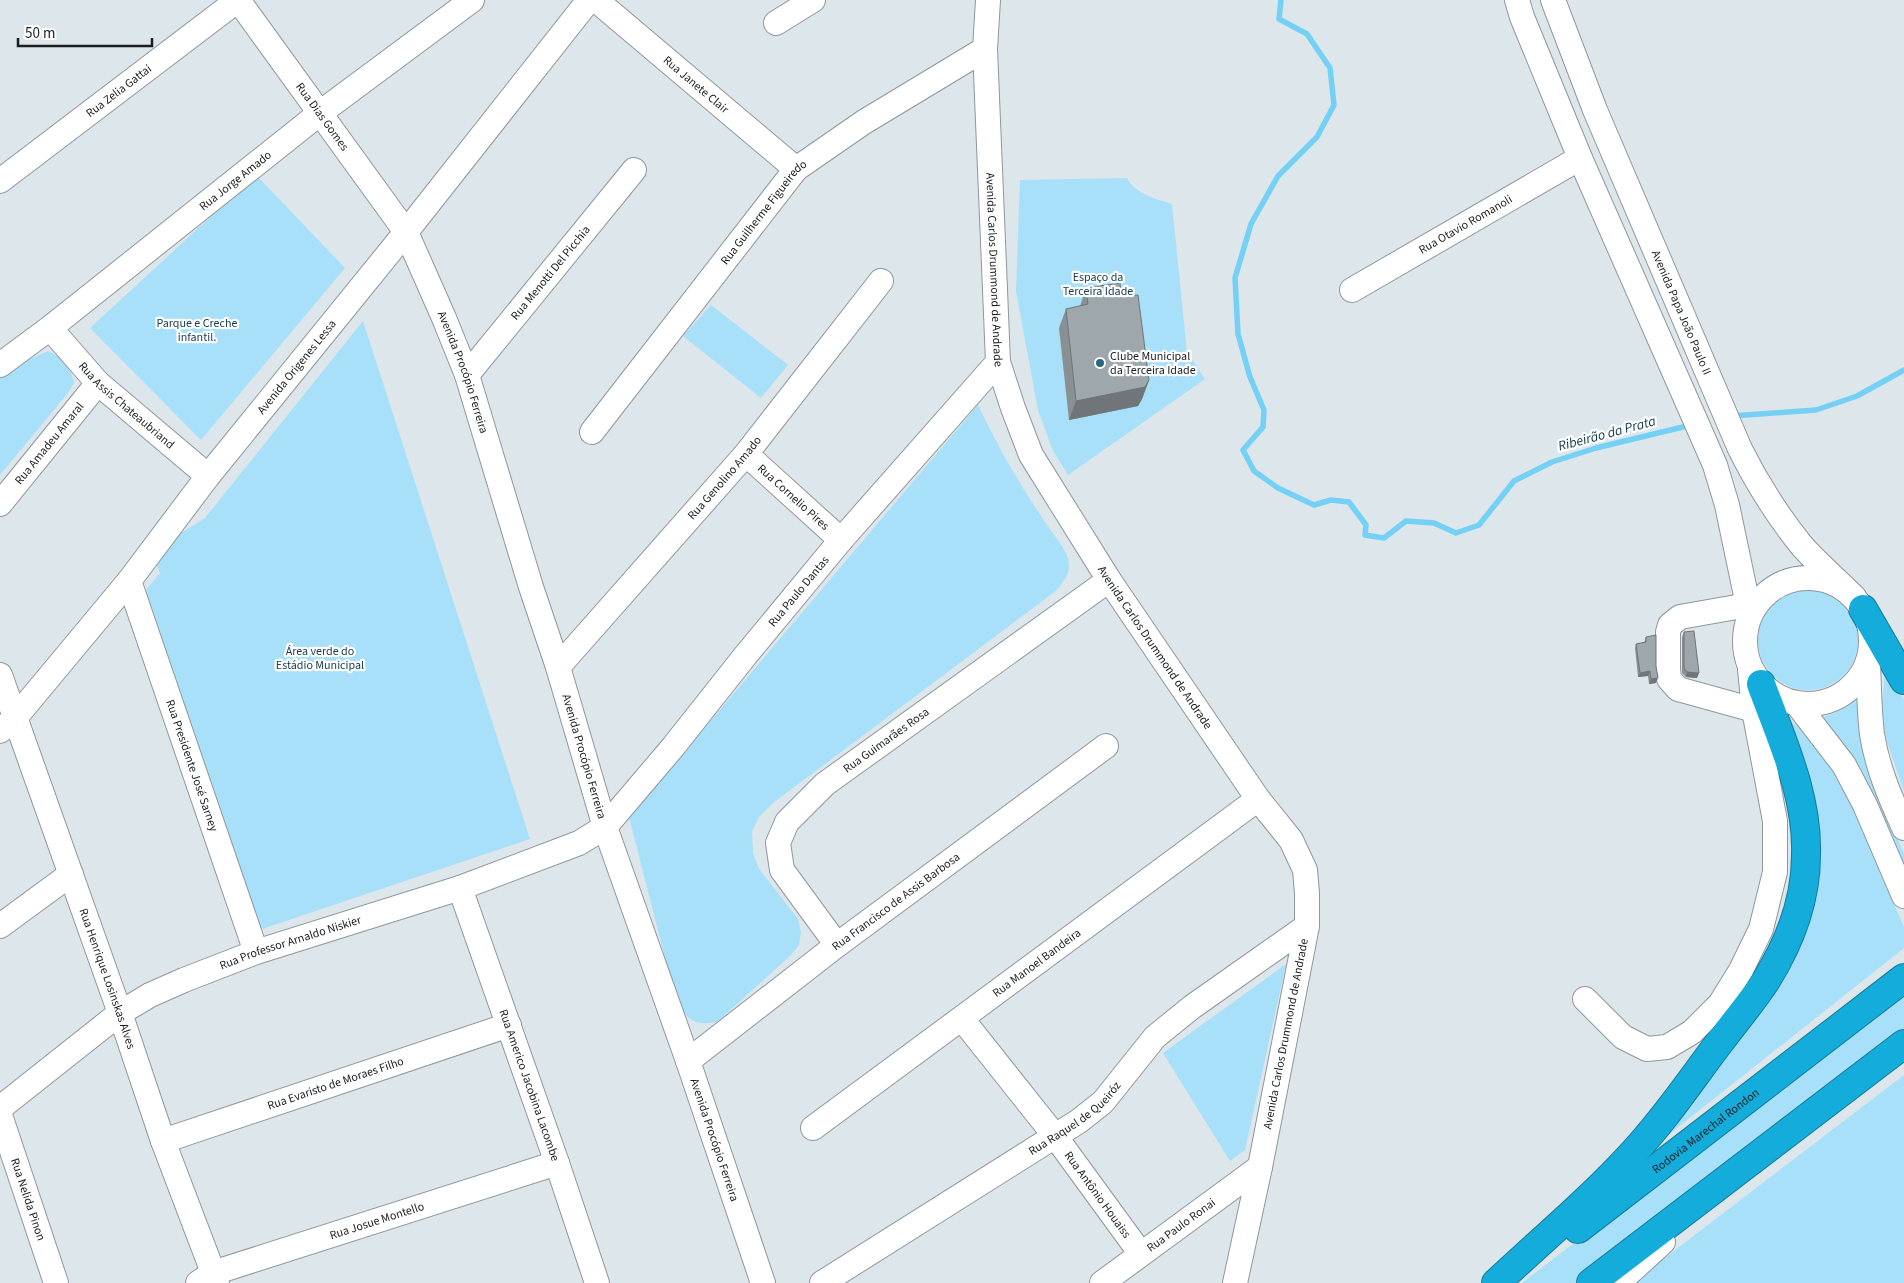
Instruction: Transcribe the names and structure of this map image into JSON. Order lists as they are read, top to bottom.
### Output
{
  "streets": {
    "highway": ["Rodovia Marechal Rondon"],
    "street": [
      "Rua Janete Clair",
      "Rua Zelia Gattai",
      "Rua Dias Gomes",
      "Rua Jorge Amado",
      "Rua Guilherme Figueiredo",
      "Rua Otavio Romanoli",
      "Avenida Carlos Drummond de Andrade",
      "Rua Menotti Del Picchia",
      "Avenida Papa João Paulo II",
      "Avenida Origenes Lessa",
      "Avenida Procópio Ferreira",
      "Rua Assis Chateaubriand",
      "Rua Amadeu Amaral",
      "Rua Genolino Amado",
      "Rua Cornelio Pires",
      "Rua Paulo Dantas",
      "Rua Guimarães Rosa",
      "Rua Presidente José Sarney",
      "Rua Francisco de Assis Barbosa",
      "Rua Professor Arnaldo Niskier",
      "Rua Manoel Bandeira",
      "Rua Henrique Losinskas Alves",
      "Rua Evaristo de Moraes Filho",
      "Rua Americo Jacobina Lacombe",
      "Rua Raquel de Queiróz",
      "Rua Antônio Houaiss",
      "Rua Nelida Pinon",
      "Rua Josue Montello",
      "Rua Paulo Ronai"
    ]
  },
  "crossings": [
    ["Rua Janete Clair", "Rua Guilherme Figueiredo"],
    ["Rua Zelia Gattai", "Rua Dias Gomes"],
    ["Rua Dias Gomes", "Rua Jorge Amado"],
    ["Rua Dias Gomes", "Avenida Origenes Lessa"],
    ["Rua Dias Gomes", "Avenida Procópio Ferreira"],
    ["Rua Jorge Amado", "Rua Assis Chateaubriand"],
    ["Rua Guilherme Figueiredo", "Avenida Carlos Drummond de Andrade"],
    ["Avenida Carlos Drummond de Andrade", "Rua Paulo Dantas"],
    ["Avenida Carlos Drummond de Andrade", "Rua Guimarães Rosa"],
    ["Avenida Carlos Drummond de Andrade", "Rua Manoel Bandeira"],
    ["Avenida Carlos Drummond de Andrade", "Rua Raquel de Queiróz"],
    ["Avenida Carlos Drummond de Andrade", "Rua Paulo Ronai"],
    ["Rua Menotti Del Picchia", "Avenida Procópio Ferreira"],
    ["Avenida Origenes Lessa", "Avenida Procópio Ferreira"],
    ["Avenida Origenes Lessa", "Rua Assis Chateaubriand"],
    ["Avenida Origenes Lessa", "Rua Presidente José Sarney"],
    ["Avenida Origenes Lessa", "Rua Henrique Losinskas Alves"],
    ["Avenida Procópio Ferreira", "Rua Genolino Amado"],
    ["Avenida Procópio Ferreira", "Rua Paulo Dantas"],
    ["Avenida Procópio Ferreira", "Rua Francisco de Assis Barbosa"],
    ["Avenida Procópio Ferreira", "Rua Professor Arnaldo Niskier"],
    ["Rua Assis Chateaubriand", "Rua Amadeu Amaral"],
    ["Rua Genolino Amado", "Rua Cornelio Pires"],
    ["Rua Cornelio Pires", "Rua Paulo Dantas"],
    ["Rua Paulo Dantas", "Rua Professor Arnaldo Niskier"],
    ["Rua Guimarães Rosa", "Rua Francisco de Assis Barbosa"],
    ["Rua Presidente José Sarney", "Rua Professor Arnaldo Niskier"],
    ["Rua Professor Arnaldo Niskier", "Rua Henrique Losinskas Alves"],
    ["Rua Professor Arnaldo Niskier", "Rua Americo Jacobina Lacombe"],
    ["Rua Manoel Bandeira", "Rua Antônio Houaiss"],
    ["Rua Henrique Losinskas Alves", "Rua Evaristo de Moraes Filho"],
    ["Rua Henrique Losinskas Alves", "Rua Josue Montello"],
    ["Rua Evaristo de Moraes Filho", "Rua Americo Jacobina Lacombe"],
    ["Rua Americo Jacobina Lacombe", "Rua Josue Montello"],
    ["Rua Raquel de Queiróz", "Rua Antônio Houaiss"],
    ["Rua Antônio Houaiss", "Rua Paulo Ronai"]
  ],
  "water": ["Ribeirão da Prata"],
  "parks": ["Espaço da Terceira Idade", "Parque e Creche infantil.", "Área verde do Estádio Municipal"],
  "places": ["Clube Municipal da Terceira Idade"],
  "scale_bar": "50 m"
}
